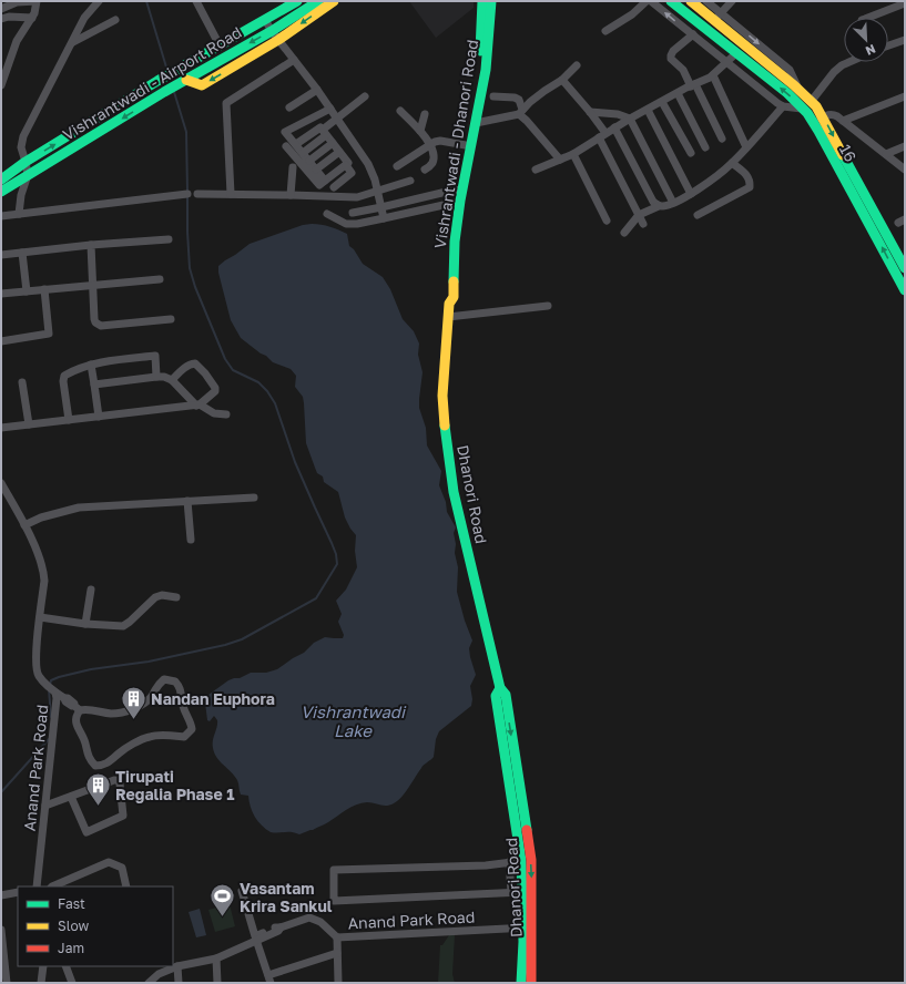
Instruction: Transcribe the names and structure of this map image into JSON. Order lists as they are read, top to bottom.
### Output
{
  "streets": {
    "main road": [
      "Vishrantwadi - Airport Road",
      "Vishrantwadi - Dhanori Road",
      "16",
      "Dhanori Road"
    ],
    "street": ["Anand Park Road"]
  },
  "crossings": [
    ["Vishrantwadi - Dhanori Road", "Dhanori Road"],
    ["Dhanori Road", "Anand Park Road"]
  ],
  "water": ["Vishrantwadi Lake"],
  "places": {
    "building": ["Nandan Euphora", "Tirupati Regalia Phase 1"],
    "sports": ["Vasantam Krira Sankul"]
  },
  "legend": ["Fast", "Slow", "Jam"],
  "north": "bottom right"
}
